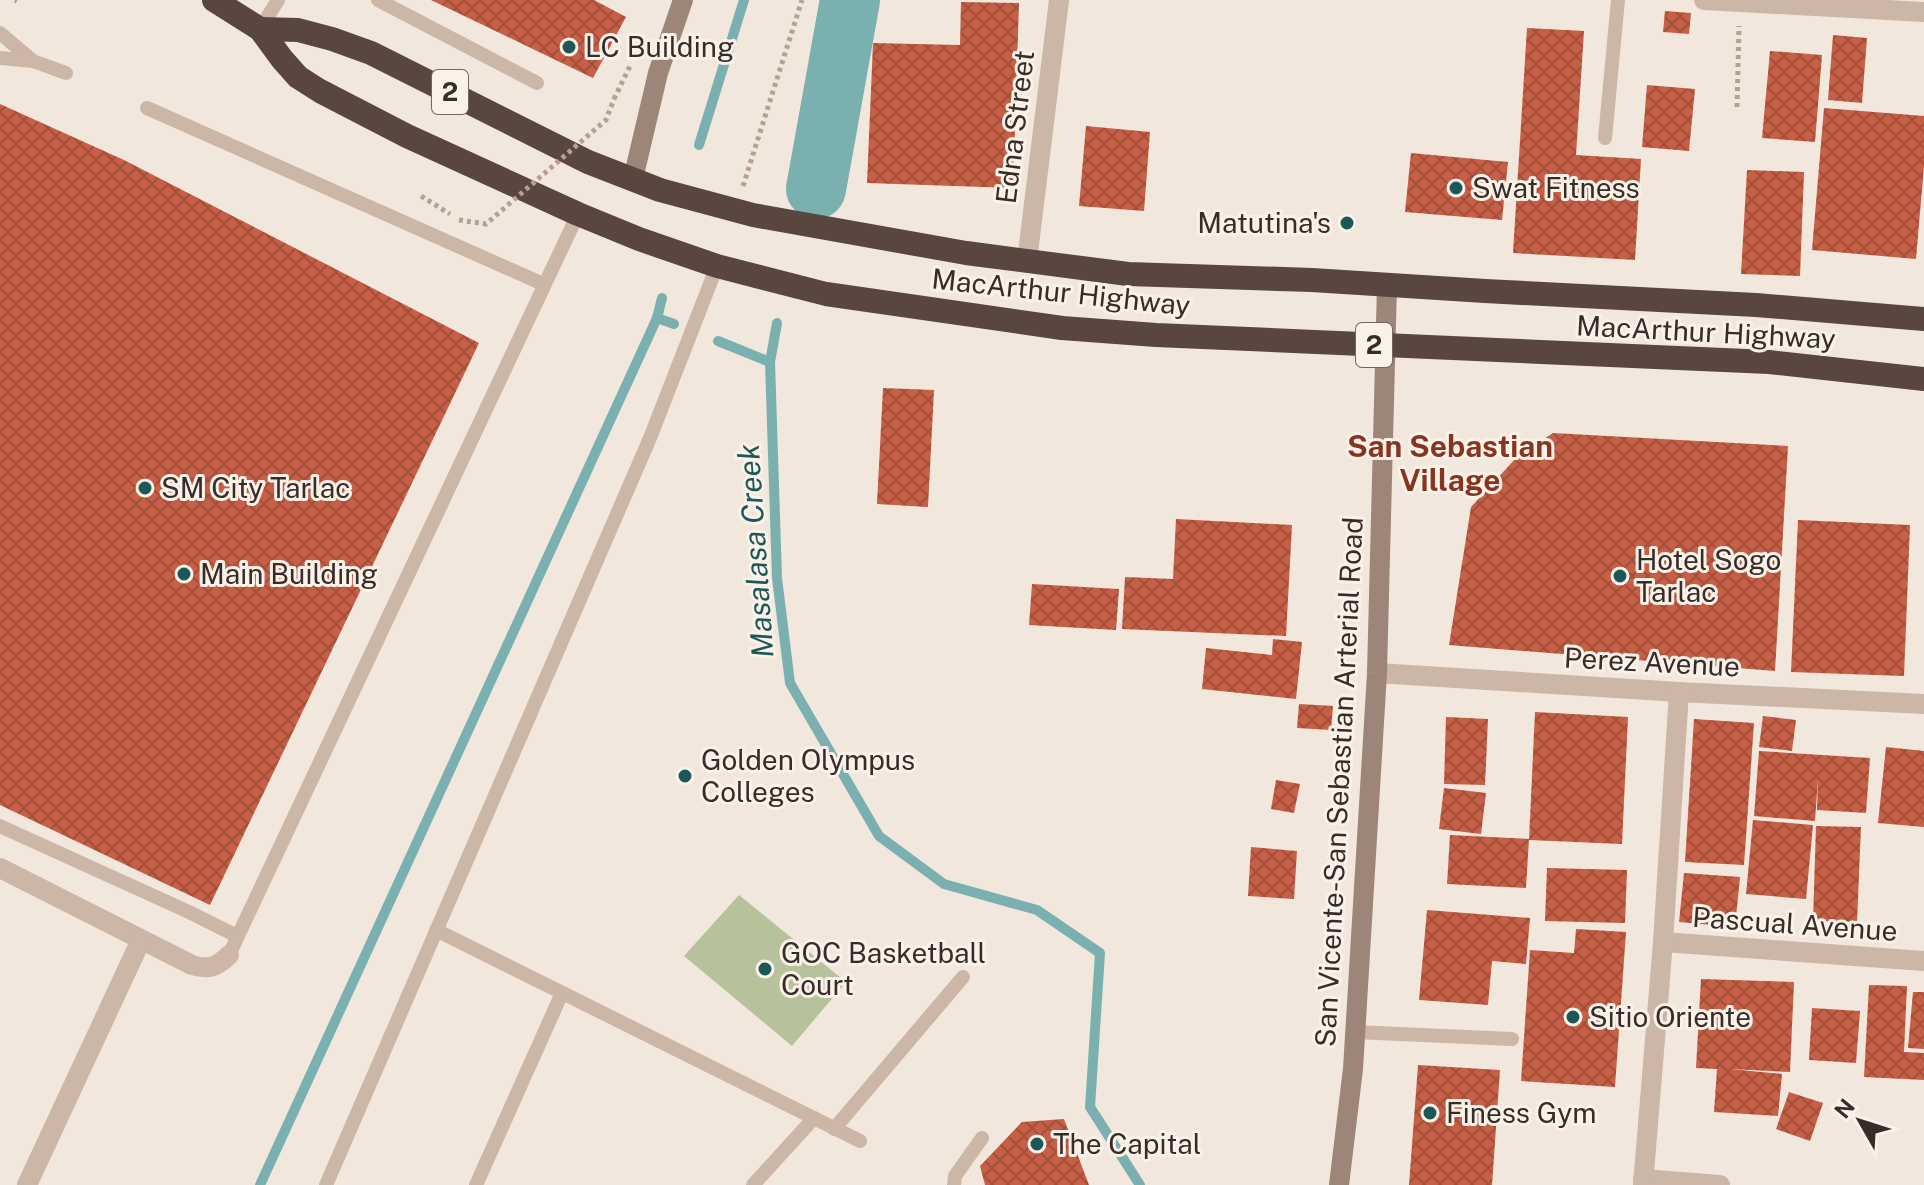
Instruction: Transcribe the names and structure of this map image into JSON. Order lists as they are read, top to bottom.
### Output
{
  "streets": {
    "highway": ["2", "MacArthur Highway"],
    "street": [
      "Edna Street",
      "Perez Avenue",
      "San Vicente-San Sebastian Arterial Road",
      "Pascual Avenue"
    ]
  },
  "crossings": [
    ["Edna Street", "MacArthur Highway"],
    ["MacArthur Highway", "San Vicente-San Sebastian Arterial Road"],
    ["Perez Avenue", "San Vicente-San Sebastian Arterial Road"]
  ],
  "districts": ["San Sebastian Village"],
  "water": ["Masalasa Creek"],
  "places": [
    "LC Building",
    "Swat Fitness",
    "Matutina's",
    "SM City Tarlac",
    "Main Building",
    "Hotel Sogo Tarlac",
    "Golden Olympus Colleges",
    "GOC Basketball Court",
    "Sitio Oriente",
    "Finess Gym",
    "The Capital"
  ],
  "north": "top left"
}
